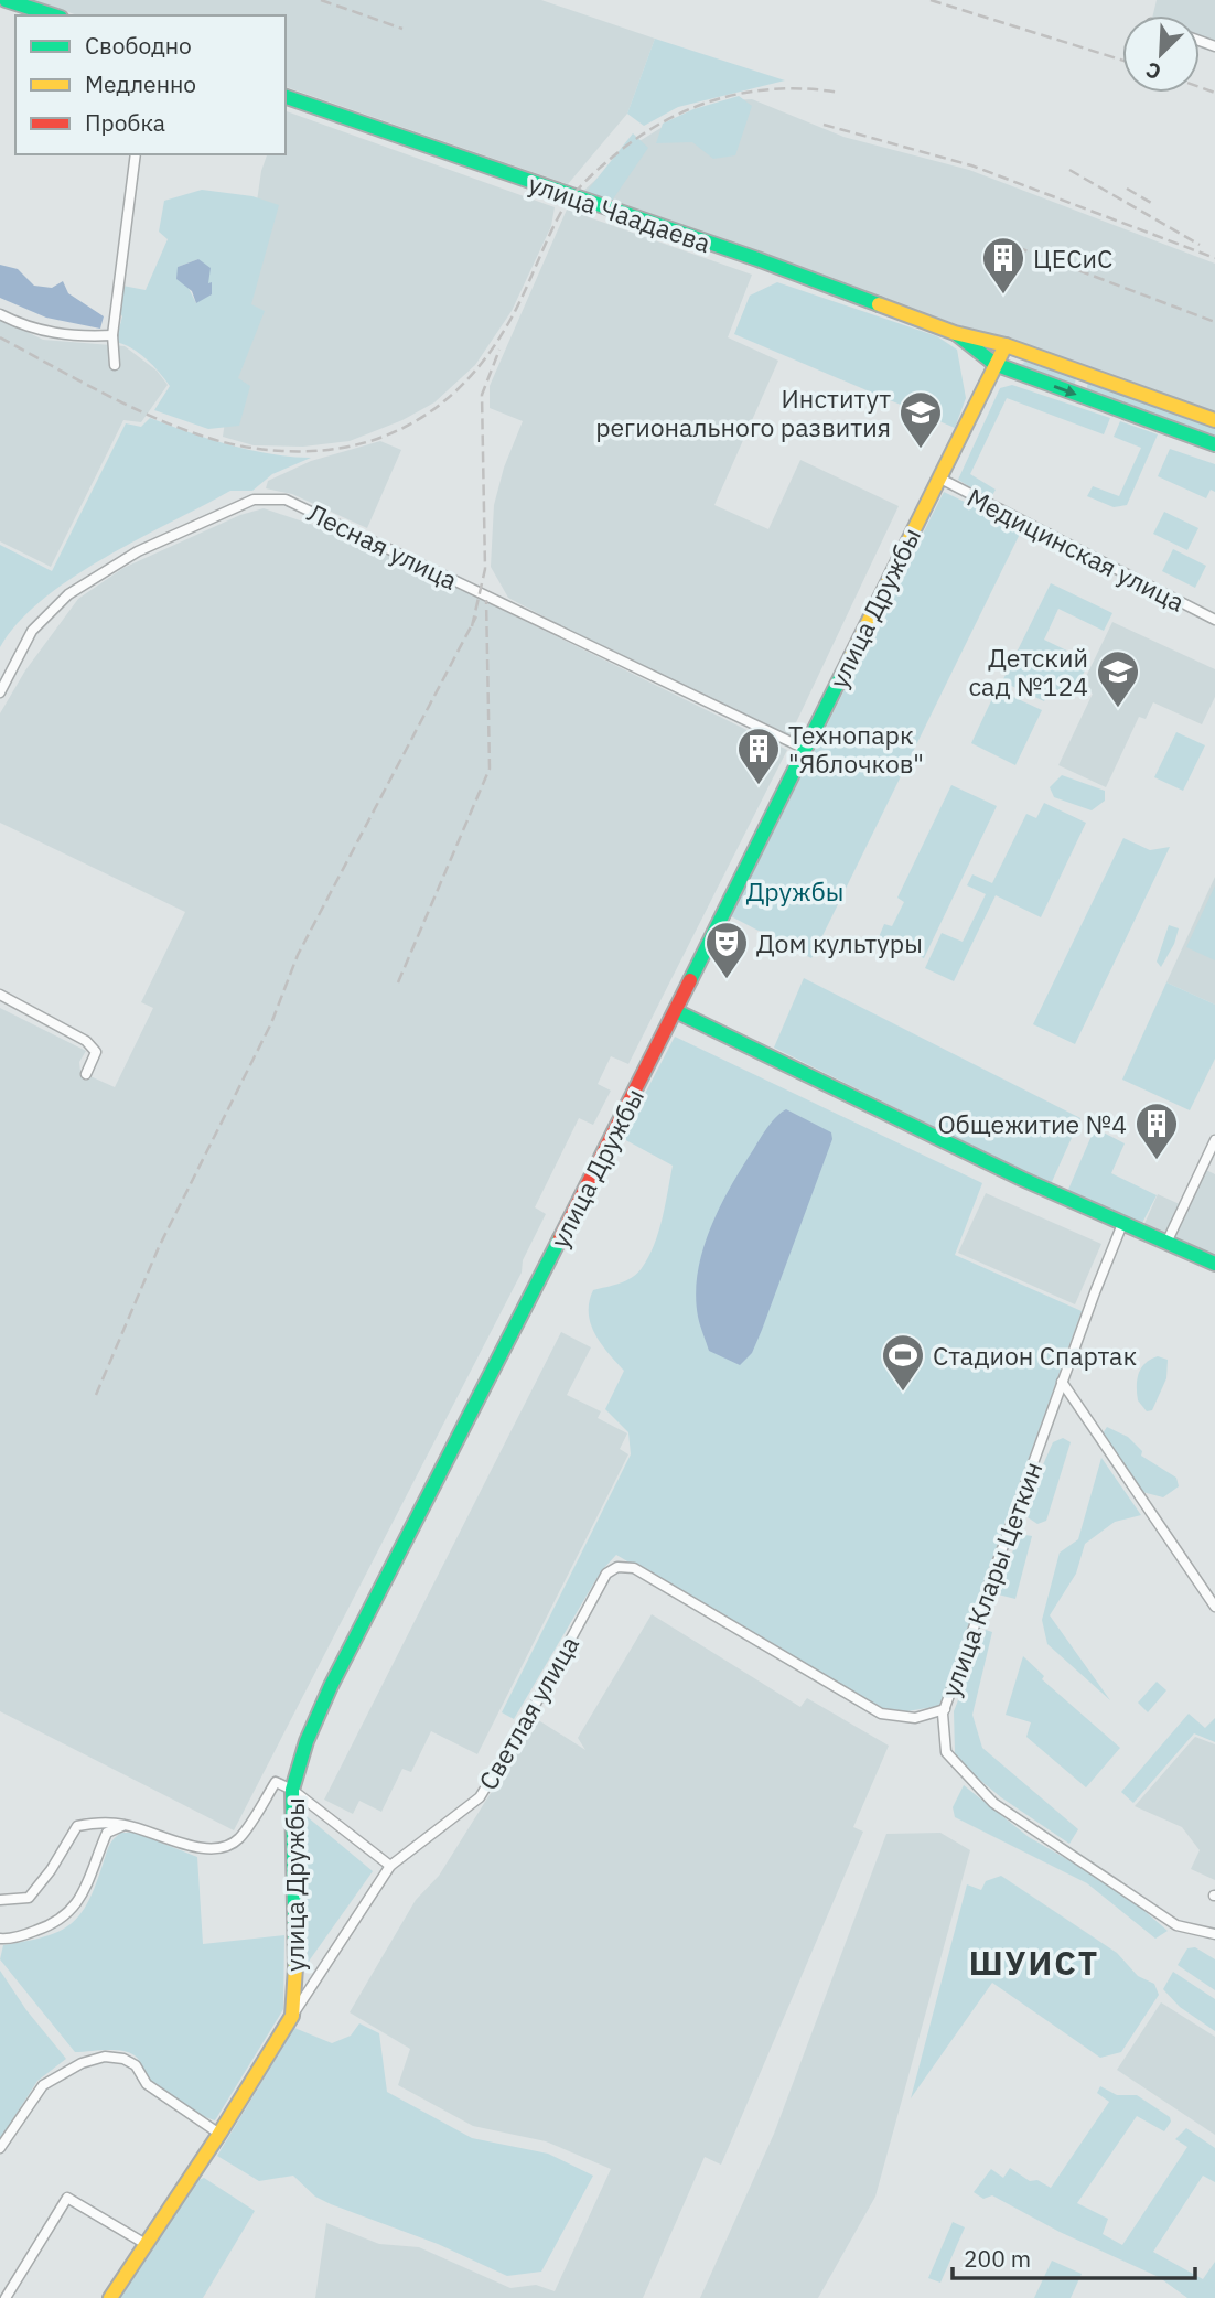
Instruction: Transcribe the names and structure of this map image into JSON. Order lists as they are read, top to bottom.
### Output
{
  "streets": {
    "main road": ["улица Чаадаева", "улица Дружбы", "Светлая улица"],
    "street": ["Лесная улица", "Медицинская улица", "улица Клары Цеткин"]
  },
  "crossings": [
    ["улица Чаадаева", "улица Дружбы"],
    ["Лесная улица", "улица Дружбы"],
    ["Медицинская улица", "улица Дружбы"],
    ["улица Дружбы", "Светлая улица"],
    ["улица Клары Цеткин", "Светлая улица"]
  ],
  "districts": ["ШУИСТ"],
  "parks": ["Дружбы"],
  "places": {
    "building": ["ЦЕСиС", "Технопарк \"Яблочков\"", "Общежитие №4"],
    "school or university": ["Институт регионального развития", "Детский сад №124"],
    "theatre": ["Дом культуры"],
    "sports": ["Стадион Спартак"]
  },
  "legend": ["Свободно", "Медленно", "Пробка"],
  "scale_bar": "200 m",
  "north": "bottom left"
}
